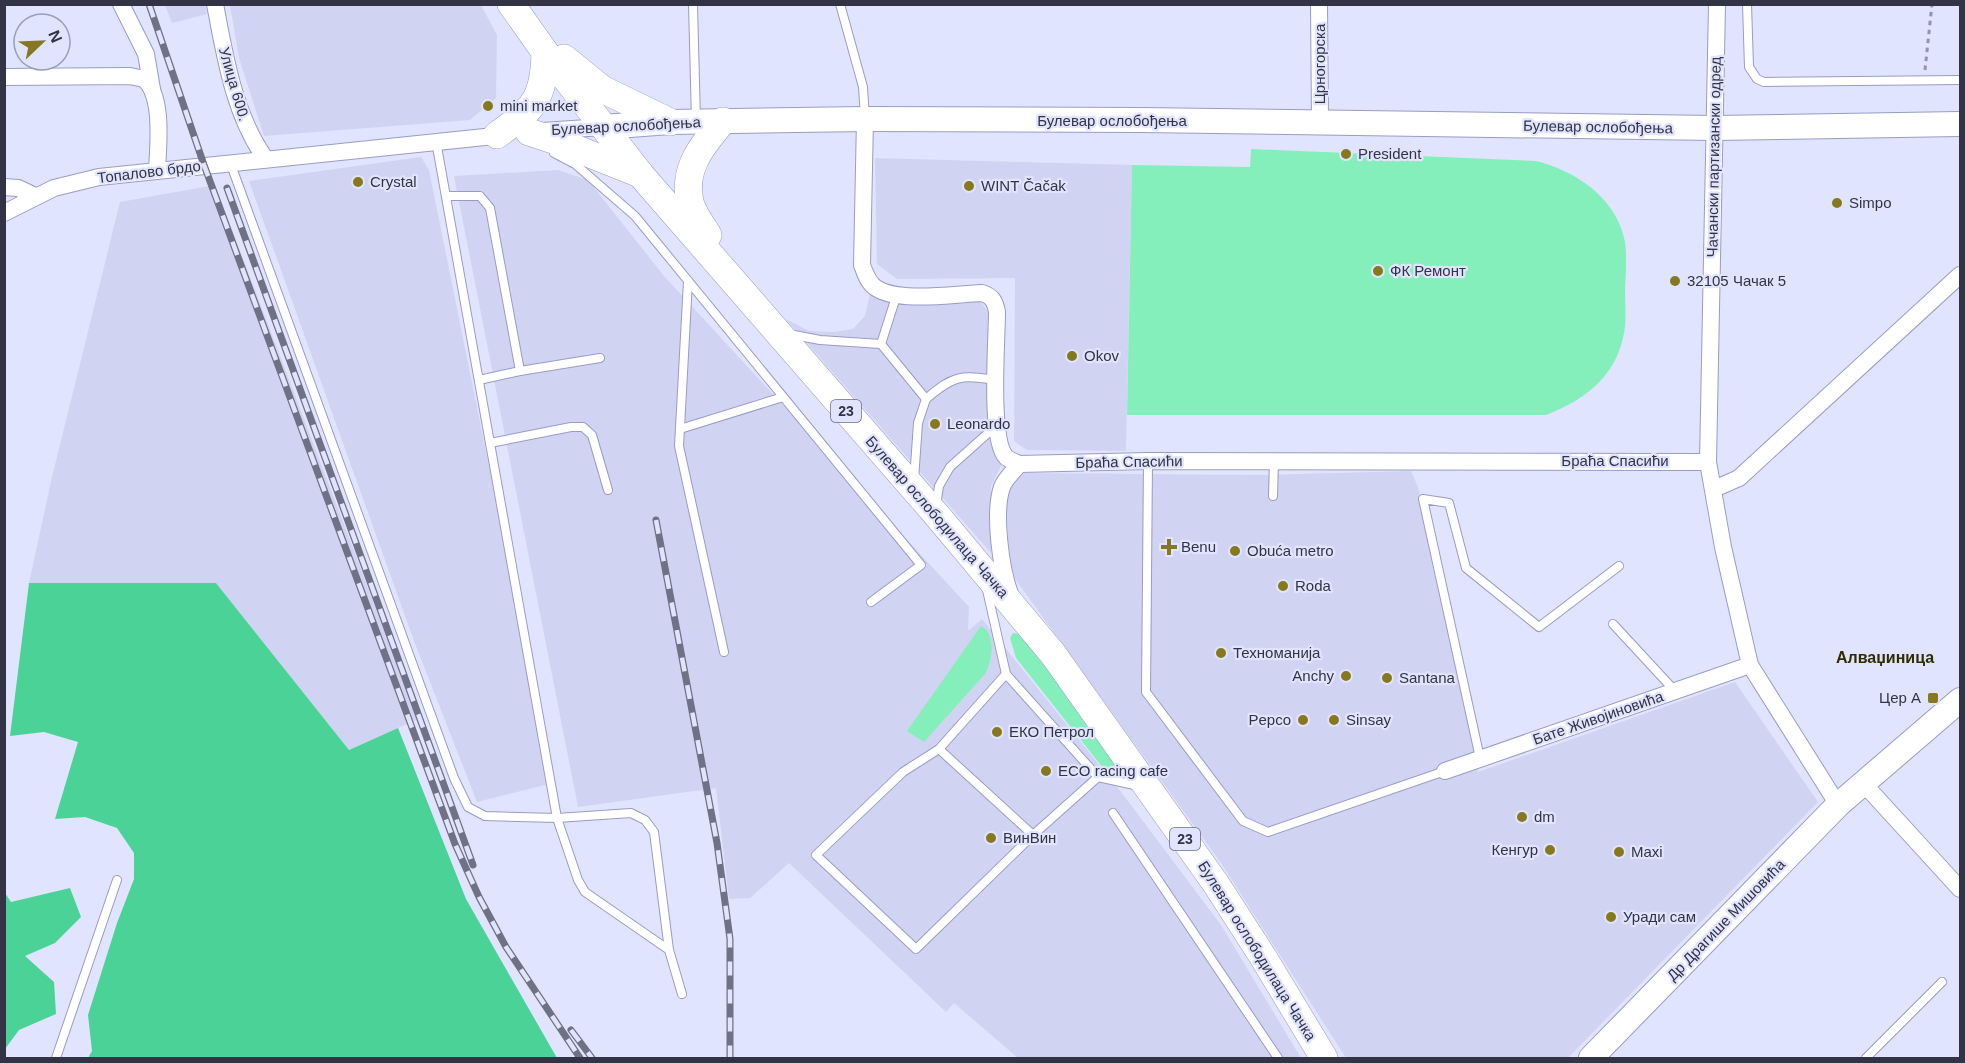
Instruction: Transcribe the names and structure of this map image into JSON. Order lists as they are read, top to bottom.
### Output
{
  "streets": {
    "main road": [
      "Булевар ослобођења",
      "23",
      "Булевар ослободилаца Чачка",
      "Др Драгише Мишовића"
    ],
    "street": [
      "Црногорска",
      "Улица 600.",
      "Чачански партизански одред",
      "Топалово брдо",
      "Браћа Спасићи",
      "Бате Живојиновића"
    ]
  },
  "crossings": [
    ["Црногорска", "Булевар ослобођења"],
    ["Улица 600.", "Булевар ослобођења"],
    ["Улица 600.", "Топалово брдо"],
    ["Булевар ослобођења", "Чачански партизански одред"],
    ["Булевар ослобођења", "Топалово брдо"],
    ["Булевар ослобођења", "Булевар ослободилаца Чачка"],
    ["Чачански партизански одред", "Браћа Спасићи"],
    ["Чачански партизански одред", "Бате Живојиновића"],
    ["Чачански партизански одред", "Др Драгише Мишовића"]
  ],
  "districts": ["Алваџиница"],
  "places": {
    "other": [
      "mini market",
      "President",
      "Crystal",
      "WINT Čačak",
      "Simpo",
      "ФК Ремонт",
      "32105 Чачак 5",
      "Okov",
      "Leonardo",
      "Obuća metro",
      "Roda",
      "Техноманија",
      "Anchy",
      "Santana",
      "Pepco",
      "Sinsay",
      "ЕКО Петрол",
      "ECO racing cafe",
      "dm",
      "ВинВин",
      "Кенгур",
      "Maxi",
      "Уради сам"
    ],
    "health": ["Benu"],
    "transit": ["Цер А"]
  },
  "north": "top right"
}
